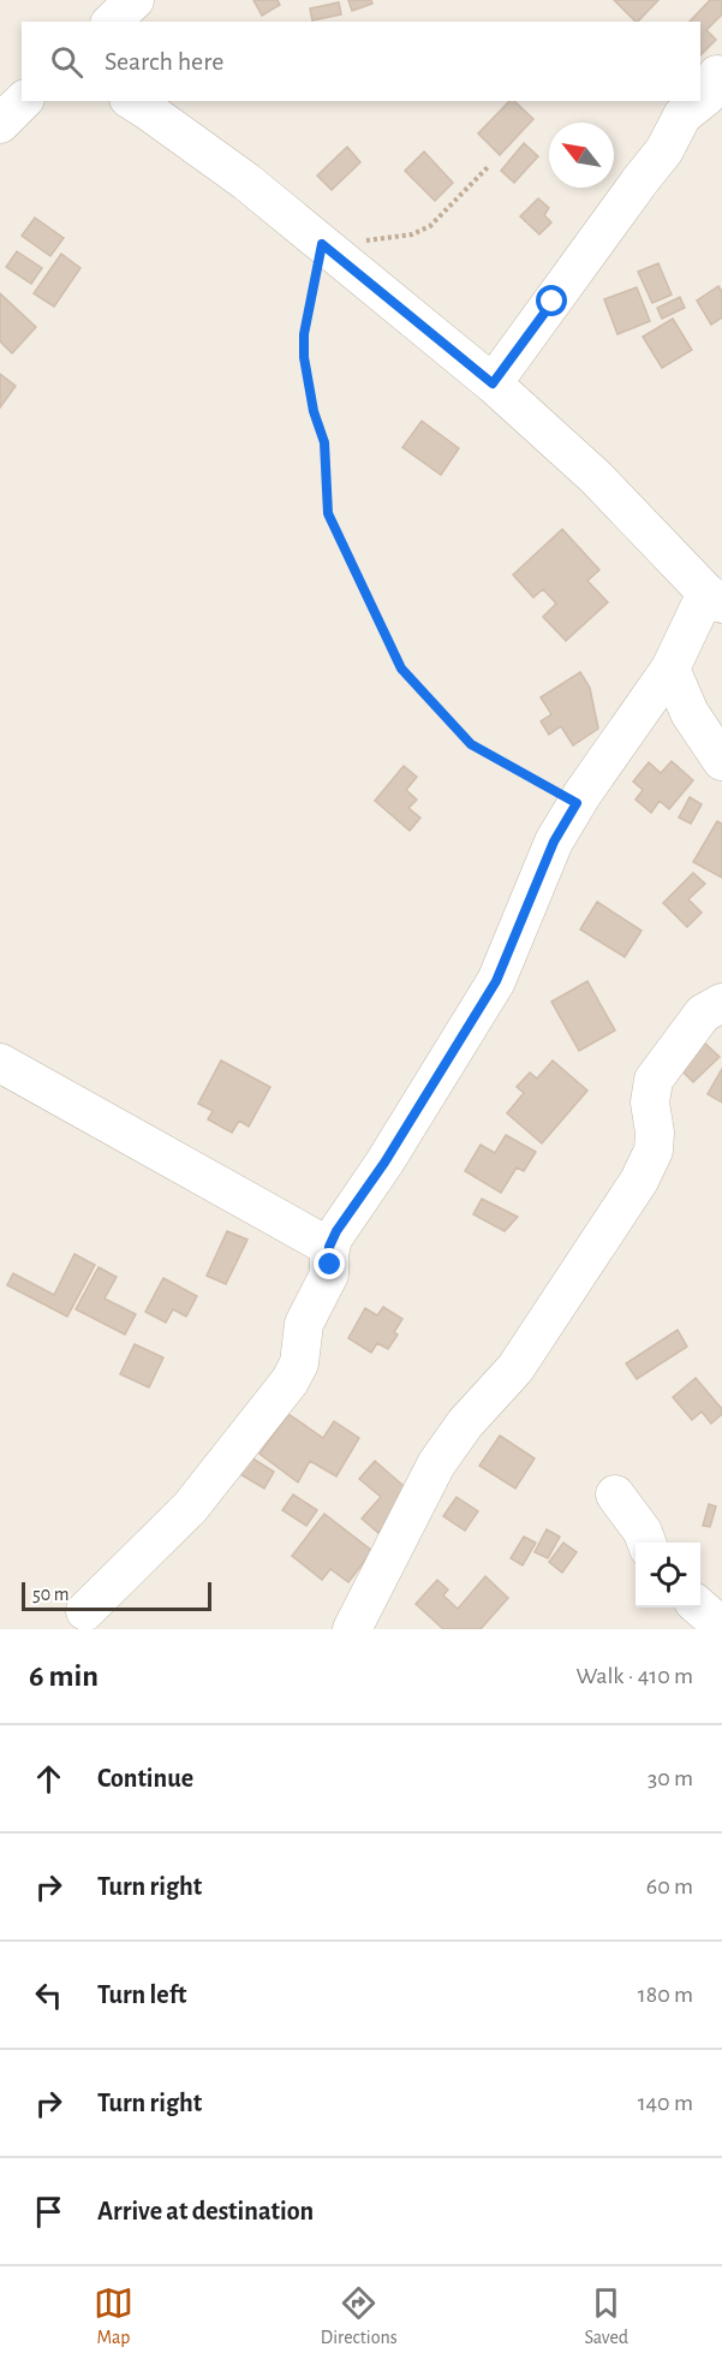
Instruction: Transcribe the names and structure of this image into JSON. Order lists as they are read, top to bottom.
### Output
{
  "scale_bar": "50 m",
  "north": "top left",
  "page": {
    "search": "Search here",
    "scale": "50 m",
    "heading": ["6 min", "Walk · 410 m"],
    "list": [
      ["Continue", "30 m"],
      ["Turn right", "60 m"],
      ["Turn left", "180 m"],
      ["Turn right", "140 m"],
      "Arrive at destination"
    ],
    "nav": ["Map", "Directions", "Saved"]
  }
}
